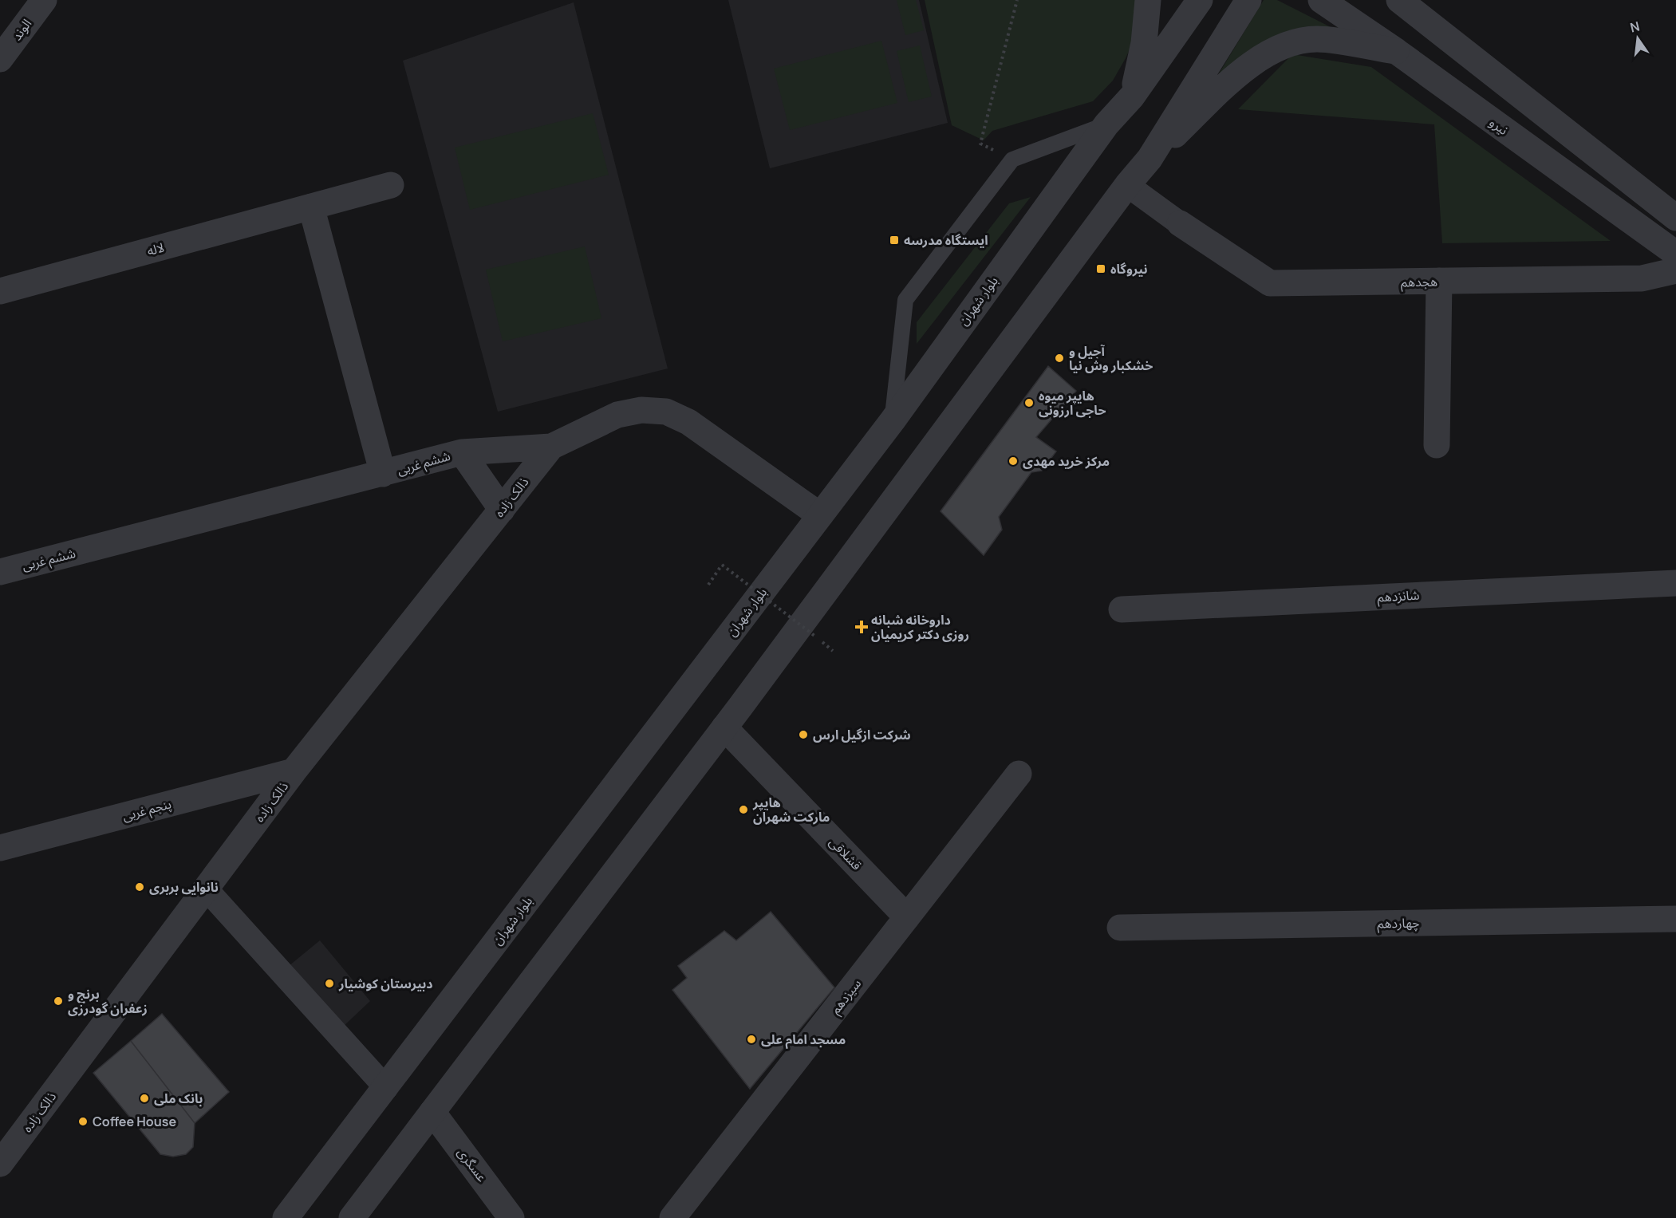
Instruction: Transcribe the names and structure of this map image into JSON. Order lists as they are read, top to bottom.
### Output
{
  "streets": {
    "street": [
      "الوند",
      "نیرو",
      "لاله",
      "هجدهم",
      "بلوار شهران",
      "ششم غربی",
      "ذالک زاده",
      "شانزدهم",
      "پنجم غربی",
      "قشلاقی",
      "چهاردهم",
      "سیزدهم",
      "عسگری"
    ]
  },
  "crossings": [
    ["بلوار شهران", "ششم غربی"],
    ["ششم غربی", "ذالک زاده"],
    ["ذالک زاده", "پنجم غربی"],
    ["قشلاقی", "سیزدهم"]
  ],
  "places": {
    "transit": ["ایستگاه مدرسه", "نیروگاه"],
    "other": [
      "آجیل و خشکبار وش نیا",
      "هایپر میوه حاجی ارزونی",
      "مرکز خرید مهدی",
      "شرکت ازگیل ارس",
      "هایپر مارکت شهران",
      "نانوایی بربری",
      "دبیرستان کوشیار",
      "برنج و زعفران گودرزی",
      "مسجد امام علی",
      "بانک ملی",
      "Coffee House"
    ],
    "health": ["داروخانه شبانه روزی دکتر کریمیان"]
  },
  "north": "top"
}
